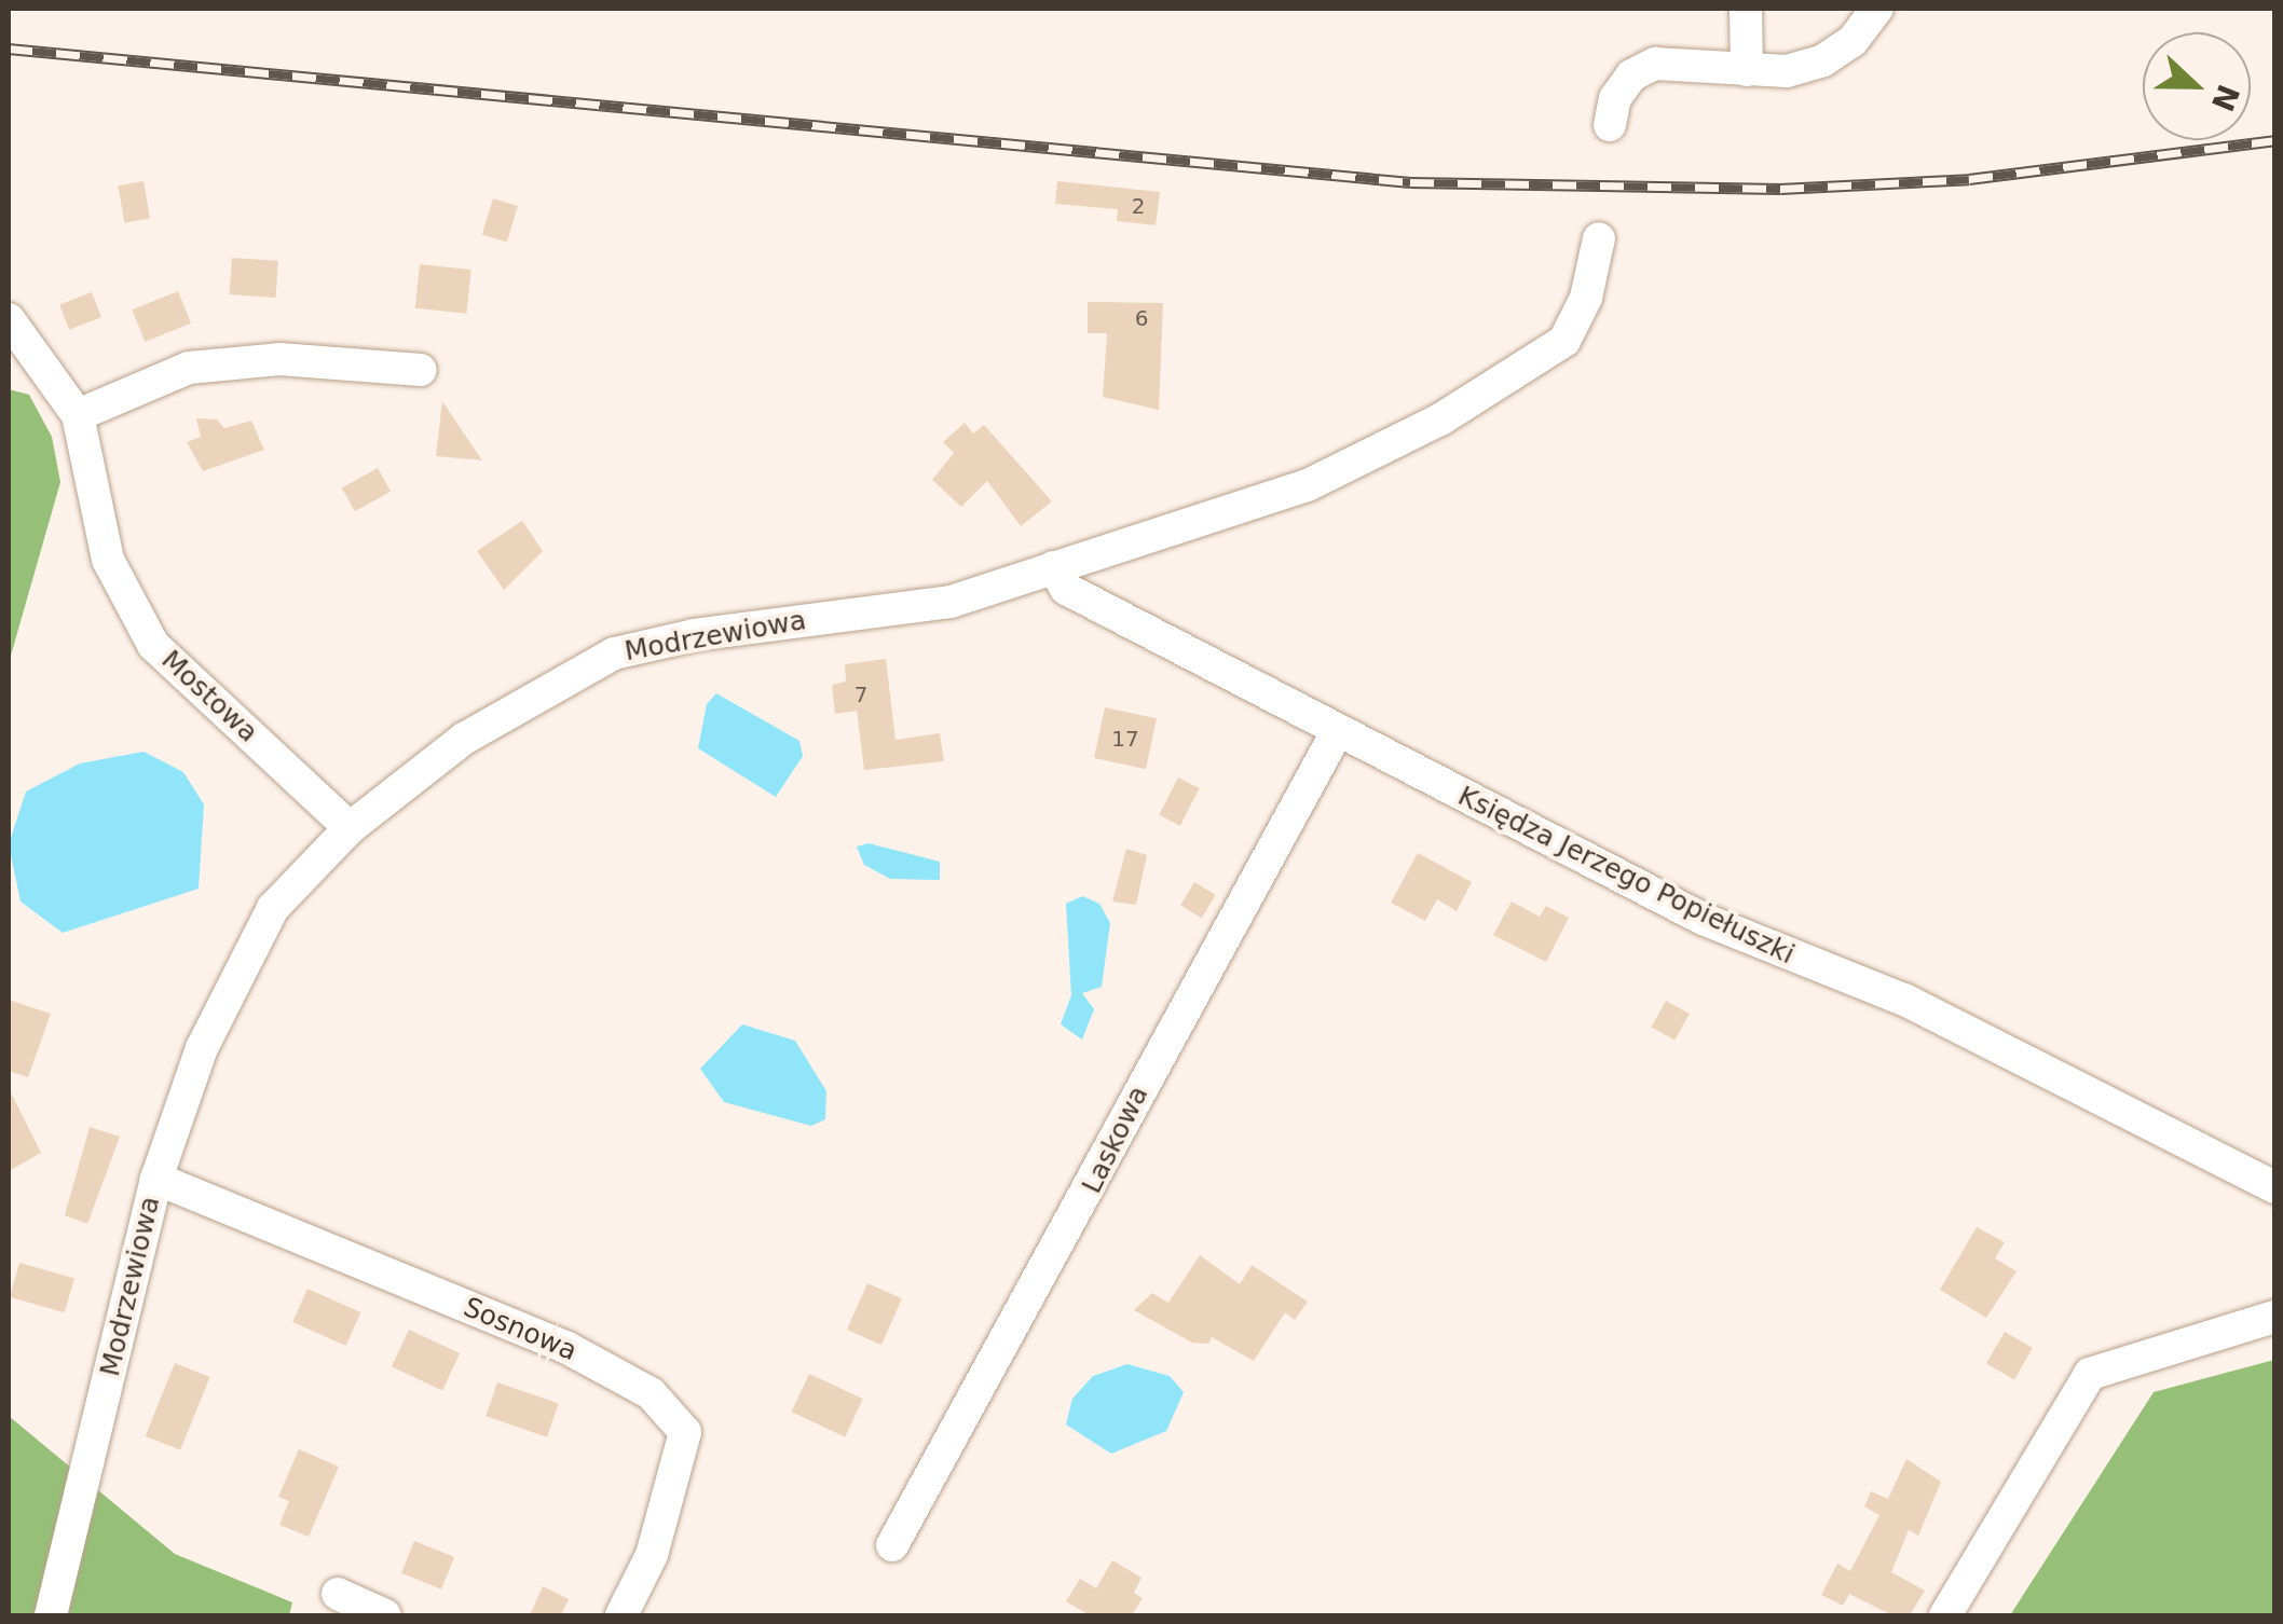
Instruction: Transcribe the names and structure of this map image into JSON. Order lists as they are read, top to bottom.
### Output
{
  "streets": {
    "street": [
      "Modrzewiowa",
      "Mostowa",
      "Księdza Jerzego Popiełuszki",
      "Laskowa",
      "Sosnowa"
    ]
  },
  "crossings": [
    ["Modrzewiowa", "Mostowa"],
    ["Modrzewiowa", "Księdza Jerzego Popiełuszki"],
    ["Modrzewiowa", "Sosnowa"],
    ["Księdza Jerzego Popiełuszki", "Laskowa"]
  ],
  "house_numbers": [
    "2",
    "6",
    "7",
    "17"
  ],
  "north": "right"
}
